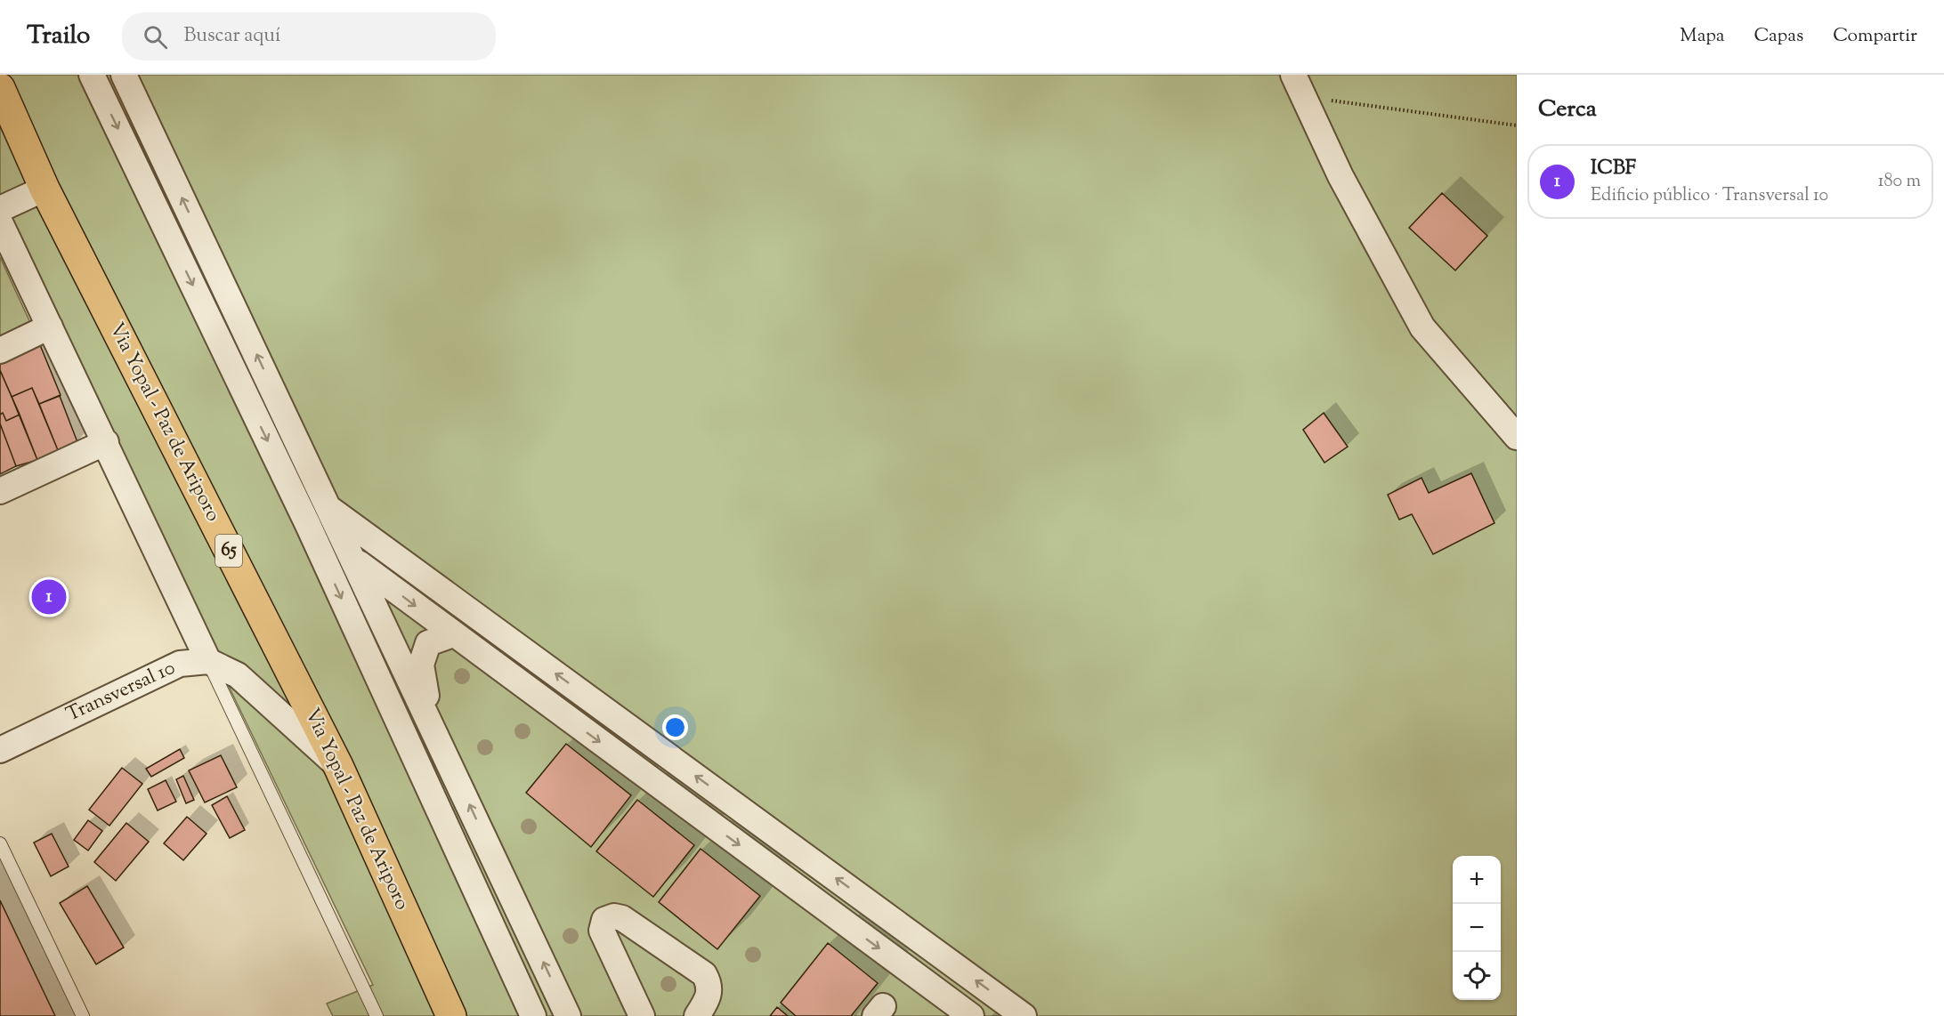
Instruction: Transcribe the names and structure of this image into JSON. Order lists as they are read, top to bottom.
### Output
{
  "streets": {
    "main road": ["Via Yopal - Paz de Ariporo", "65"],
    "street": ["Transversal 10"]
  },
  "page": {
    "header": "Trailo",
    "search": "Buscar aquí",
    "nav": ["Mapa", "Capas", "Compartir"],
    "heading": "Cerca",
    "list": [
      {
        "mark": "1",
        "name": "ICBF",
        "note": "Edificio público · Transversal 10",
        "value": "180 m"
      }
    ],
    "pins": "1",
    "map_buttons": ["+", "−"]
  }
}
